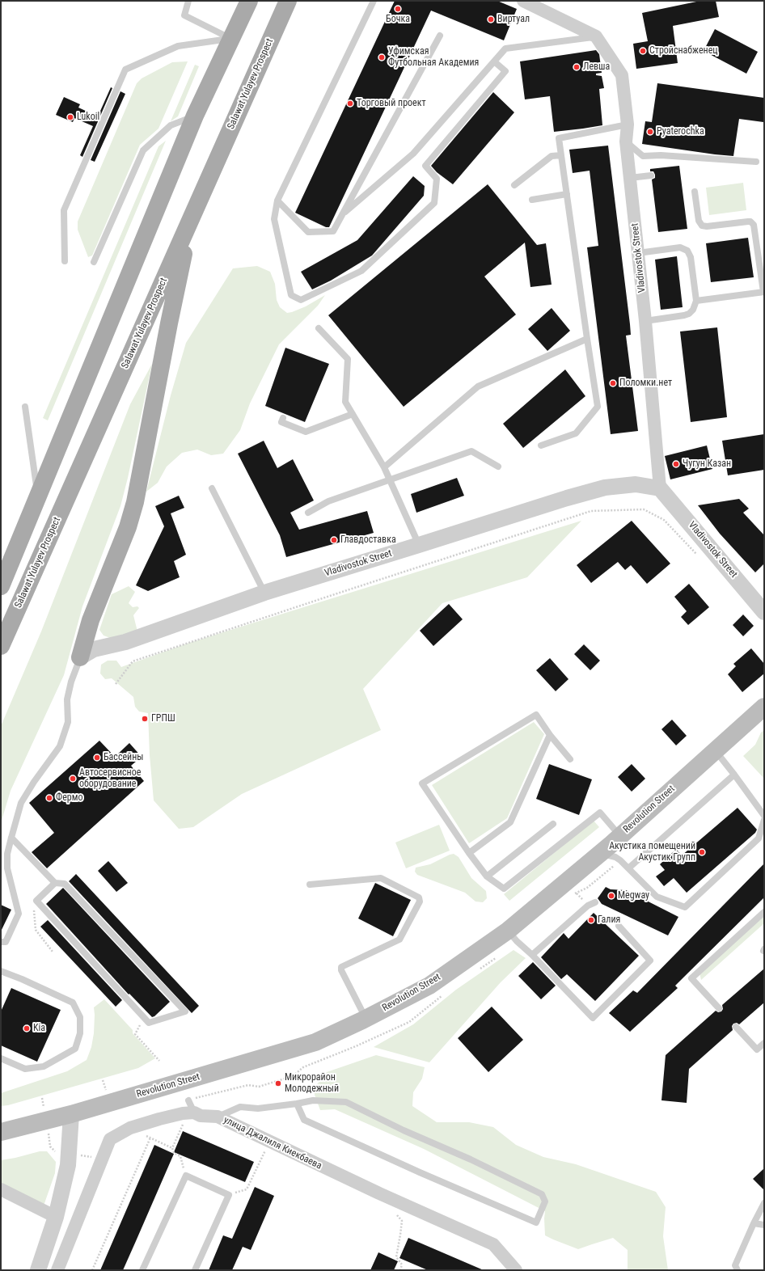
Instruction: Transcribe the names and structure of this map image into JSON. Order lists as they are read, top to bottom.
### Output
{
  "streets": {
    "main road": ["Salawat Yulayev Prospect", "Revolution Street"],
    "street": ["Vladivostok Street", "улица Джалиля Киекбаева"]
  },
  "places": [
    "Бочка",
    "Виртуал",
    "Стройснабженец",
    "Уфимская Футбольная Академия",
    "Левша",
    "Торговый проект",
    "Lukoil",
    "Pyaterochka",
    "Поломки.нет",
    "Чугун Казан",
    "Главдоставка",
    "ГРПШ",
    "Бассейны",
    "Автосервисное оборудование",
    "Фермо",
    "Акустика помещений Акустик Групп",
    "Megway",
    "Галия",
    "Kia",
    "Микрорайон Молодежный"
  ]
}
